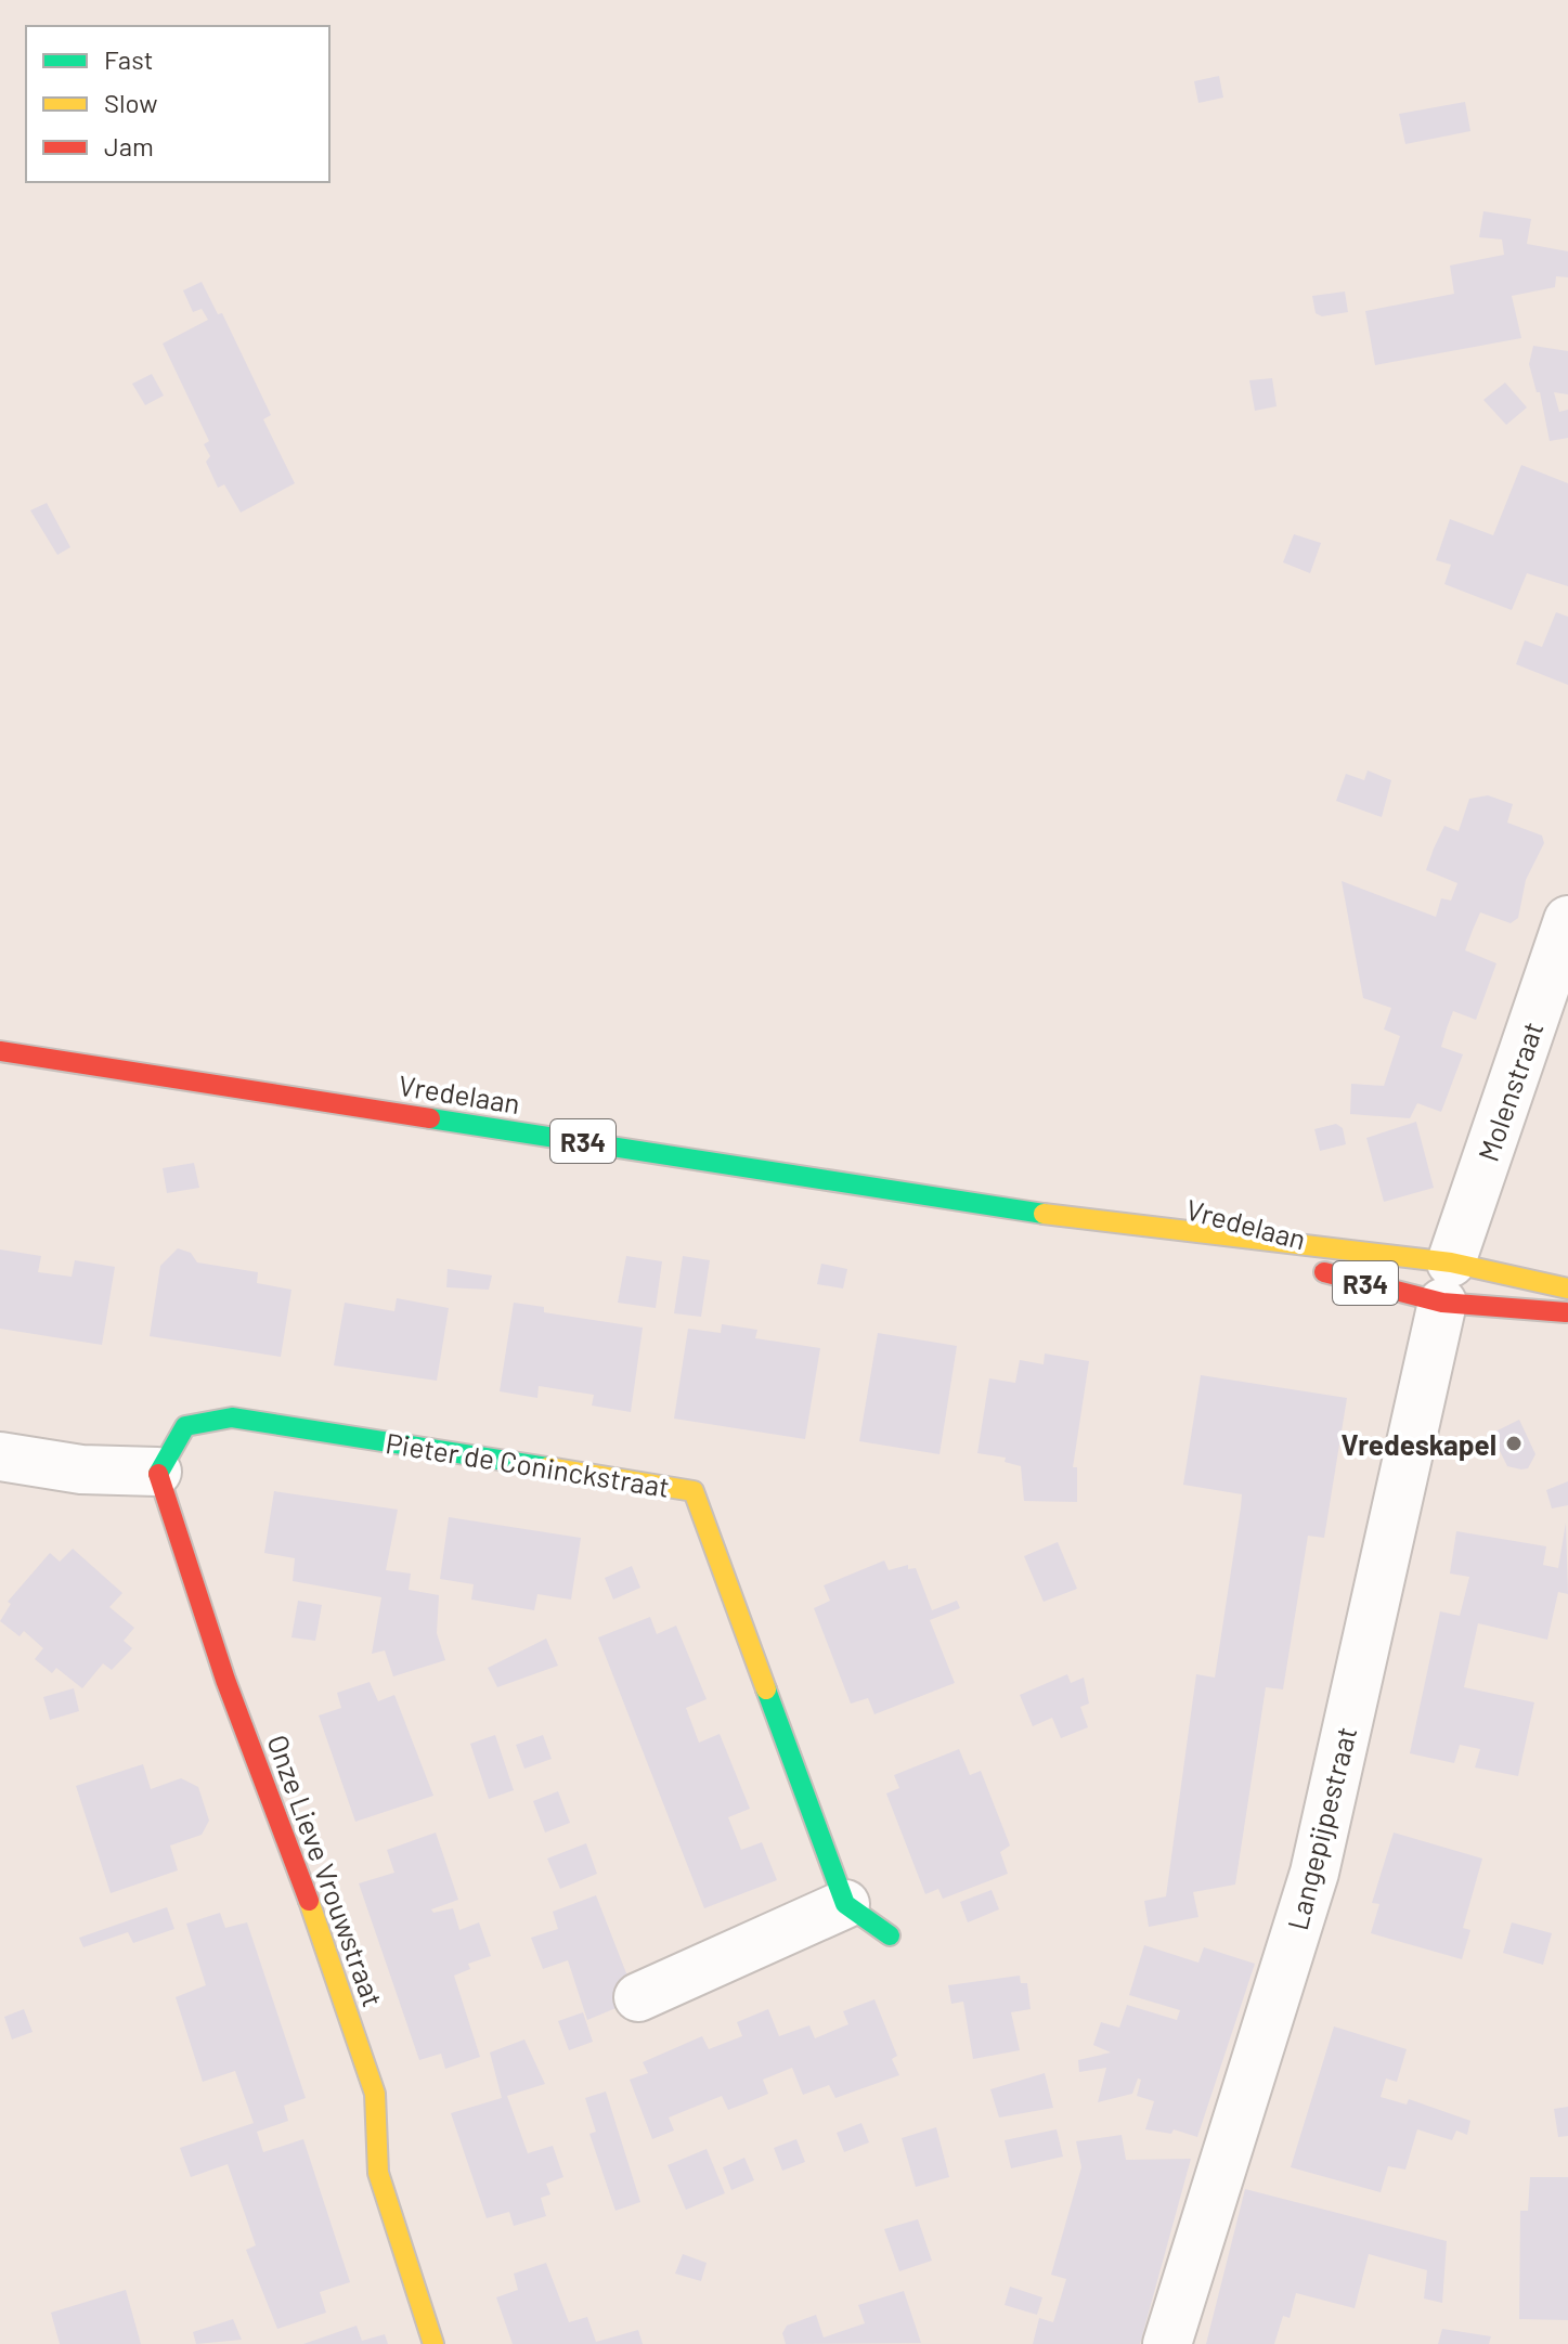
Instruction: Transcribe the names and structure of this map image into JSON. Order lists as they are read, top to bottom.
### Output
{
  "streets": {
    "main road": [
      "Vredelaan",
      "R34",
      "Pieter de Coninckstraat",
      "Onze Lieve Vrouwstraat"
    ],
    "street": ["Molenstraat", "Langepijpestraat"]
  },
  "crossings": [
    ["Molenstraat", "Vredelaan"],
    ["Molenstraat", "Langepijpestraat"],
    ["Vredelaan", "Langepijpestraat"],
    ["Pieter de Coninckstraat", "Onze Lieve Vrouwstraat"]
  ],
  "places": ["Vredeskapel"],
  "legend": ["Fast", "Slow", "Jam"]
}
